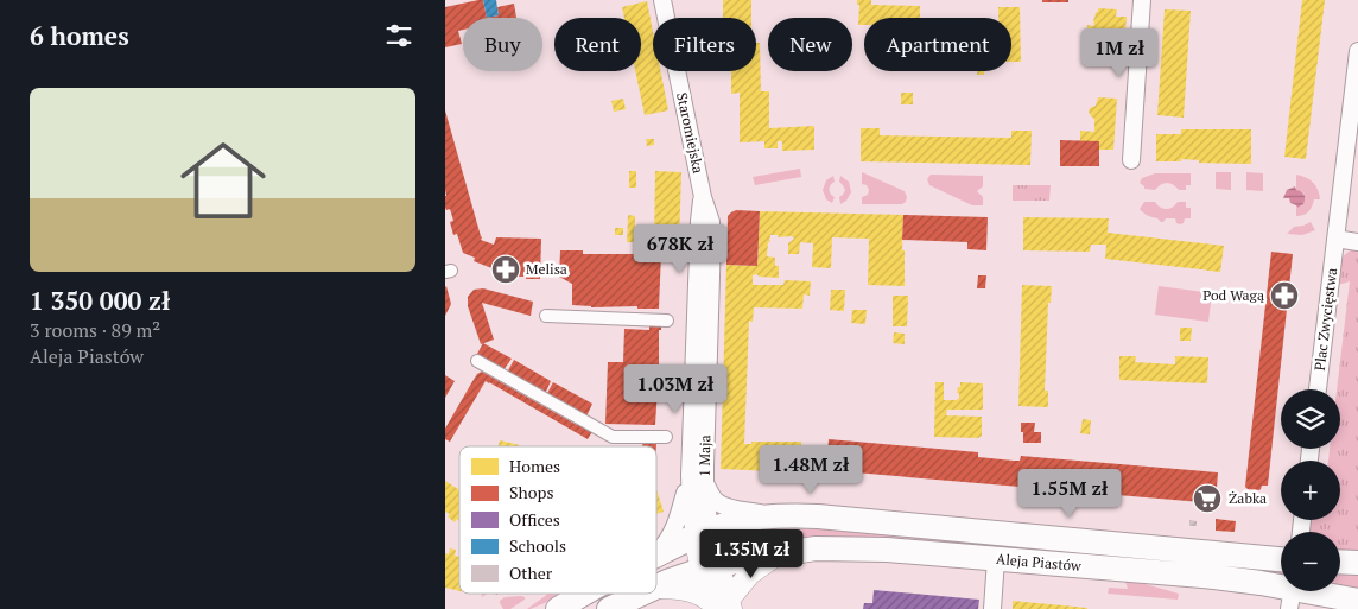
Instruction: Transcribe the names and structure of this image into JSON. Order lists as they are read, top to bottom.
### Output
{
  "streets": {
    "main road": ["Aleja Piastów"],
    "street": ["Staromiejska", "Plac Zwycięstwa", "1 Maja"]
  },
  "crossings": [
    ["Staromiejska", "1 Maja"],
    ["1 Maja", "Aleja Piastów"]
  ],
  "places": {
    "pharmacy": ["Melisa", "Pod Wagą"],
    "supermarket": ["Żabka"]
  },
  "legend": [
    "Homes",
    "Shops",
    "Offices",
    "Schools",
    "Other"
  ],
  "page": {
    "heading": "6 homes",
    "chip": [
      "Buy",
      "Rent",
      "Filters",
      "New",
      "Apartment"
    ],
    "price": [
      "1M zł",
      "678K zł",
      "1.03M zł",
      "1.48M zł",
      "1.55M zł",
      "1.35M zł"
    ],
    "list": [
      {
        "name": "1 350 000 zł",
        "note": "3 rooms · 89 m² · Aleja Piastów"
      }
    ],
    "map_buttons": ["+", "−"]
  }
}
